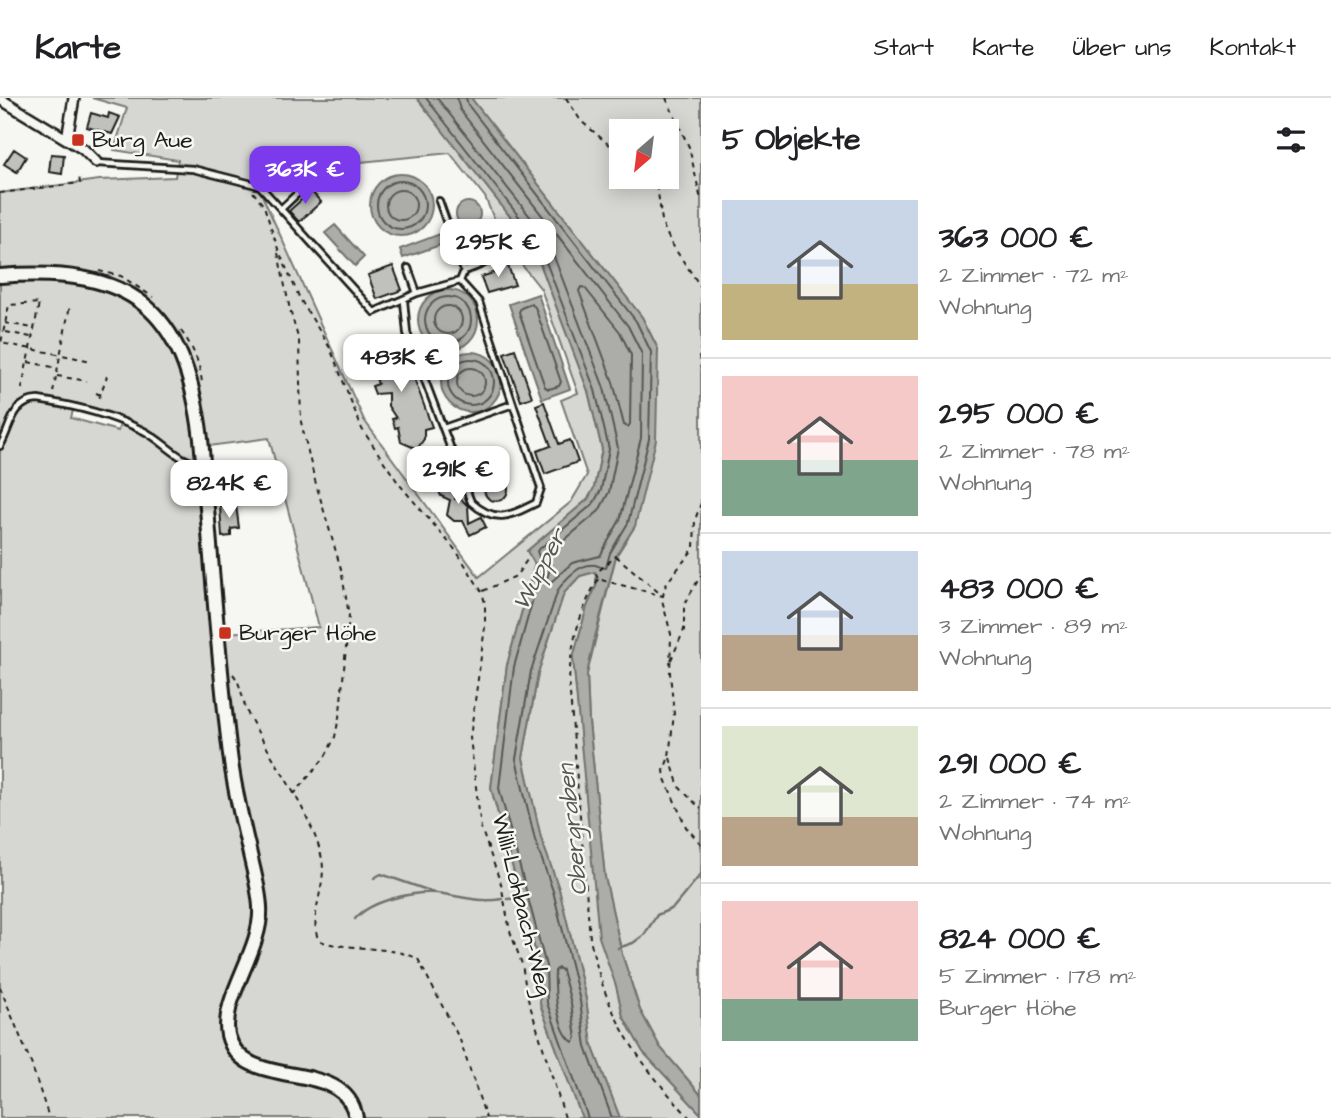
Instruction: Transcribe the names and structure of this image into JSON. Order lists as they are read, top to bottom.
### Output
{
  "streets": {
    "path": ["Willi-Lohbach-Weg"]
  },
  "water": ["Wupper", "Obergraben"],
  "places": {
    "transit": ["Burg Aue", "Burger Höhe"]
  },
  "north": "bottom left",
  "page": {
    "header": "Karte",
    "nav": [
      "Start",
      "Karte",
      "Über uns",
      "Kontakt"
    ],
    "heading": "5 Objekte",
    "price": [
      "363K €",
      "295K €",
      "483K €",
      "291K €",
      "824K €"
    ],
    "list": [
      {
        "name": "363 000 €",
        "note": "2 Zimmer · 72 m² · Wohnung"
      },
      {
        "name": "295 000 €",
        "note": "2 Zimmer · 78 m² · Wohnung"
      },
      {
        "name": "483 000 €",
        "note": "3 Zimmer · 89 m² · Wohnung"
      },
      {
        "name": "291 000 €",
        "note": "2 Zimmer · 74 m² · Wohnung"
      },
      {
        "name": "824 000 €",
        "note": "5 Zimmer · 178 m² · Burger Höhe"
      }
    ]
  }
}
